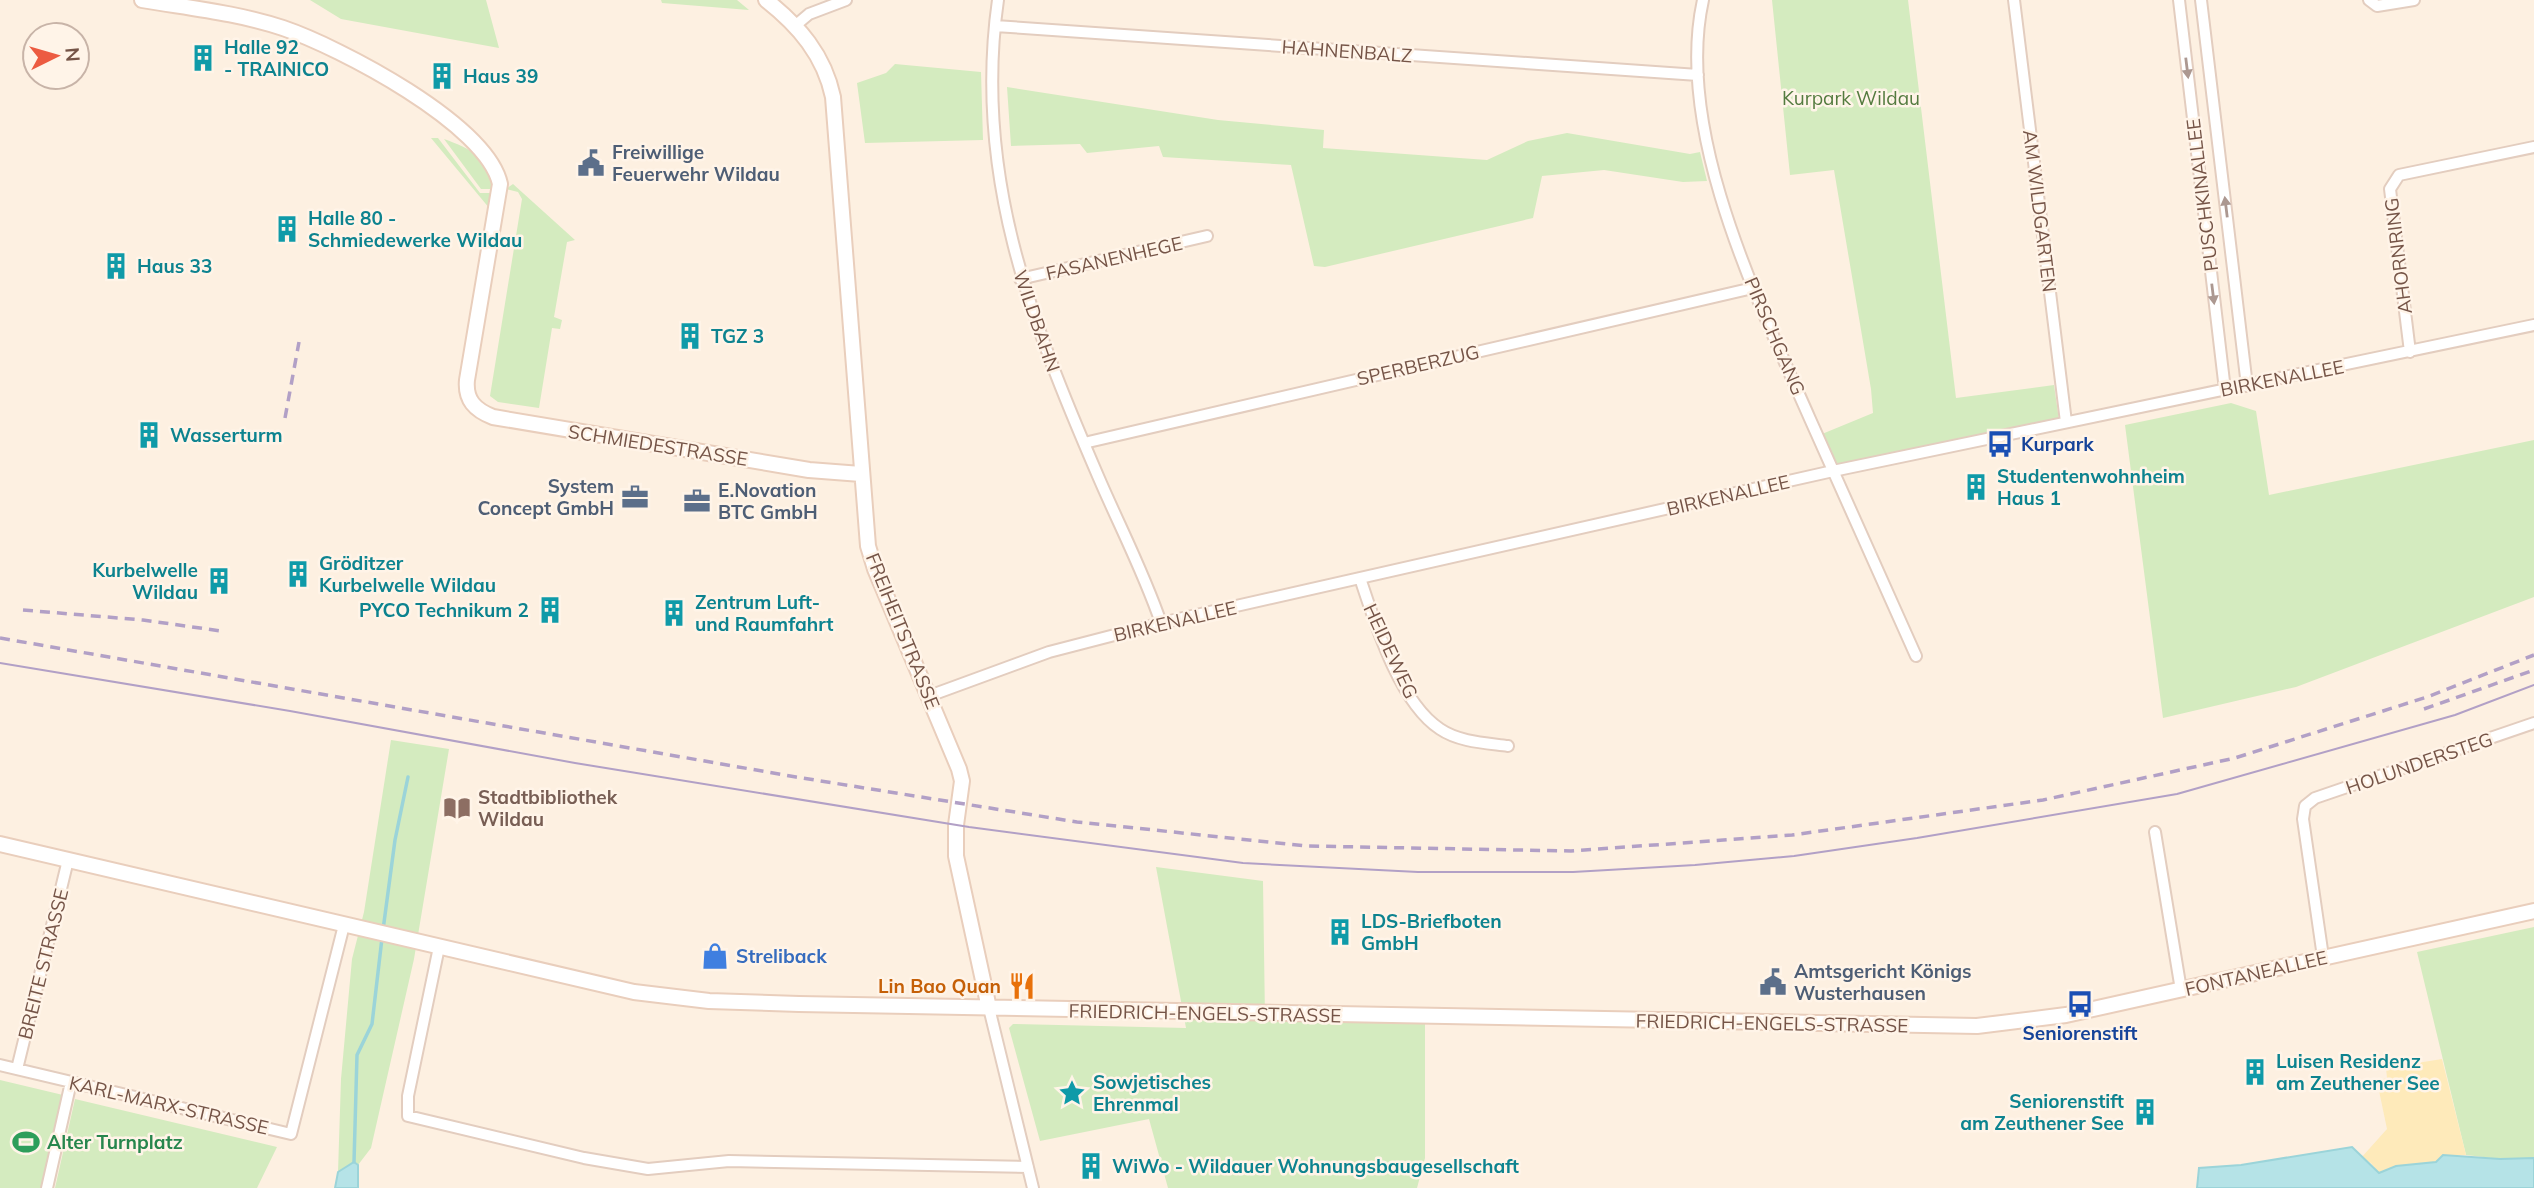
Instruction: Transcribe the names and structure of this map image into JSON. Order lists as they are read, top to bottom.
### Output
{
  "streets": {
    "main road": [
      "SCHMIEDESTRASSE",
      "FREIHEITSTRASSE",
      "FONTANEALLEE",
      "FRIEDRICH-ENGELS-STRASSE"
    ],
    "street": [
      "HAHNENBALZ",
      "PUSCHKINALLEE",
      "AM WILDGARTEN",
      "AHORNRING",
      "FASANENHEGE",
      "WILDBAHN",
      "PIRSCHGANG",
      "SPERBERZUG",
      "BIRKENALLEE",
      "HEIDEWEG",
      "HOLUNDERSTEG",
      "BREITE STRASSE",
      "KARL-MARX-STRASSE"
    ]
  },
  "crossings": [
    ["HAHNENBALZ", "WILDBAHN"],
    ["HAHNENBALZ", "PIRSCHGANG"],
    ["PUSCHKINALLEE", "BIRKENALLEE"],
    ["AM WILDGARTEN", "BIRKENALLEE"],
    ["AHORNRING", "BIRKENALLEE"],
    ["FASANENHEGE", "WILDBAHN"],
    ["WILDBAHN", "SPERBERZUG"],
    ["WILDBAHN", "BIRKENALLEE"],
    ["PIRSCHGANG", "SPERBERZUG"],
    ["PIRSCHGANG", "BIRKENALLEE"],
    ["BIRKENALLEE", "FREIHEITSTRASSE"],
    ["BIRKENALLEE", "HEIDEWEG"],
    ["SCHMIEDESTRASSE", "FREIHEITSTRASSE"],
    ["FREIHEITSTRASSE", "FRIEDRICH-ENGELS-STRASSE"],
    ["HOLUNDERSTEG", "FONTANEALLEE"],
    ["BREITE STRASSE", "KARL-MARX-STRASSE"],
    ["FONTANEALLEE", "FRIEDRICH-ENGELS-STRASSE"],
    ["FRIEDRICH-ENGELS-STRASSE", "KARL-MARX-STRASSE"]
  ],
  "parks": ["Kurpark Wildau"],
  "places": {
    "building": [
      "Halle 92 - TRAINICO",
      "Haus 39",
      "Halle 80 - Schmiedewerke Wildau",
      "Haus 33",
      "TGZ 3",
      "Wasserturm",
      "Studentenwohnheim Haus 1",
      "Gröditzer Kurbelwelle Wildau",
      "Kurbelwelle Wildau",
      "PYCO Technikum 2",
      "Zentrum Luft- und Raumfahrt",
      "LDS-Briefboten GmbH",
      "Luisen Residenz am Zeuthener See",
      "Seniorenstift am Zeuthener See",
      "WiWo - Wildauer Wohnungsbaugesellschaft"
    ],
    "public building": ["Freiwillige Feuerwehr Wildau", "Amtsgericht Königs Wusterhausen"],
    "bus stop": ["Kurpark", "Seniorenstift"],
    "office": ["System Concept GmbH", "E.Novation BTC GmbH"],
    "library": ["Stadtbibliothek Wildau"],
    "shop": ["Streliback"],
    "restaurant": ["Lin Bao Quan"],
    "place": ["Sowjetisches Ehrenmal"],
    "sports": ["Alter Turnplatz"]
  },
  "north": "right"
}
